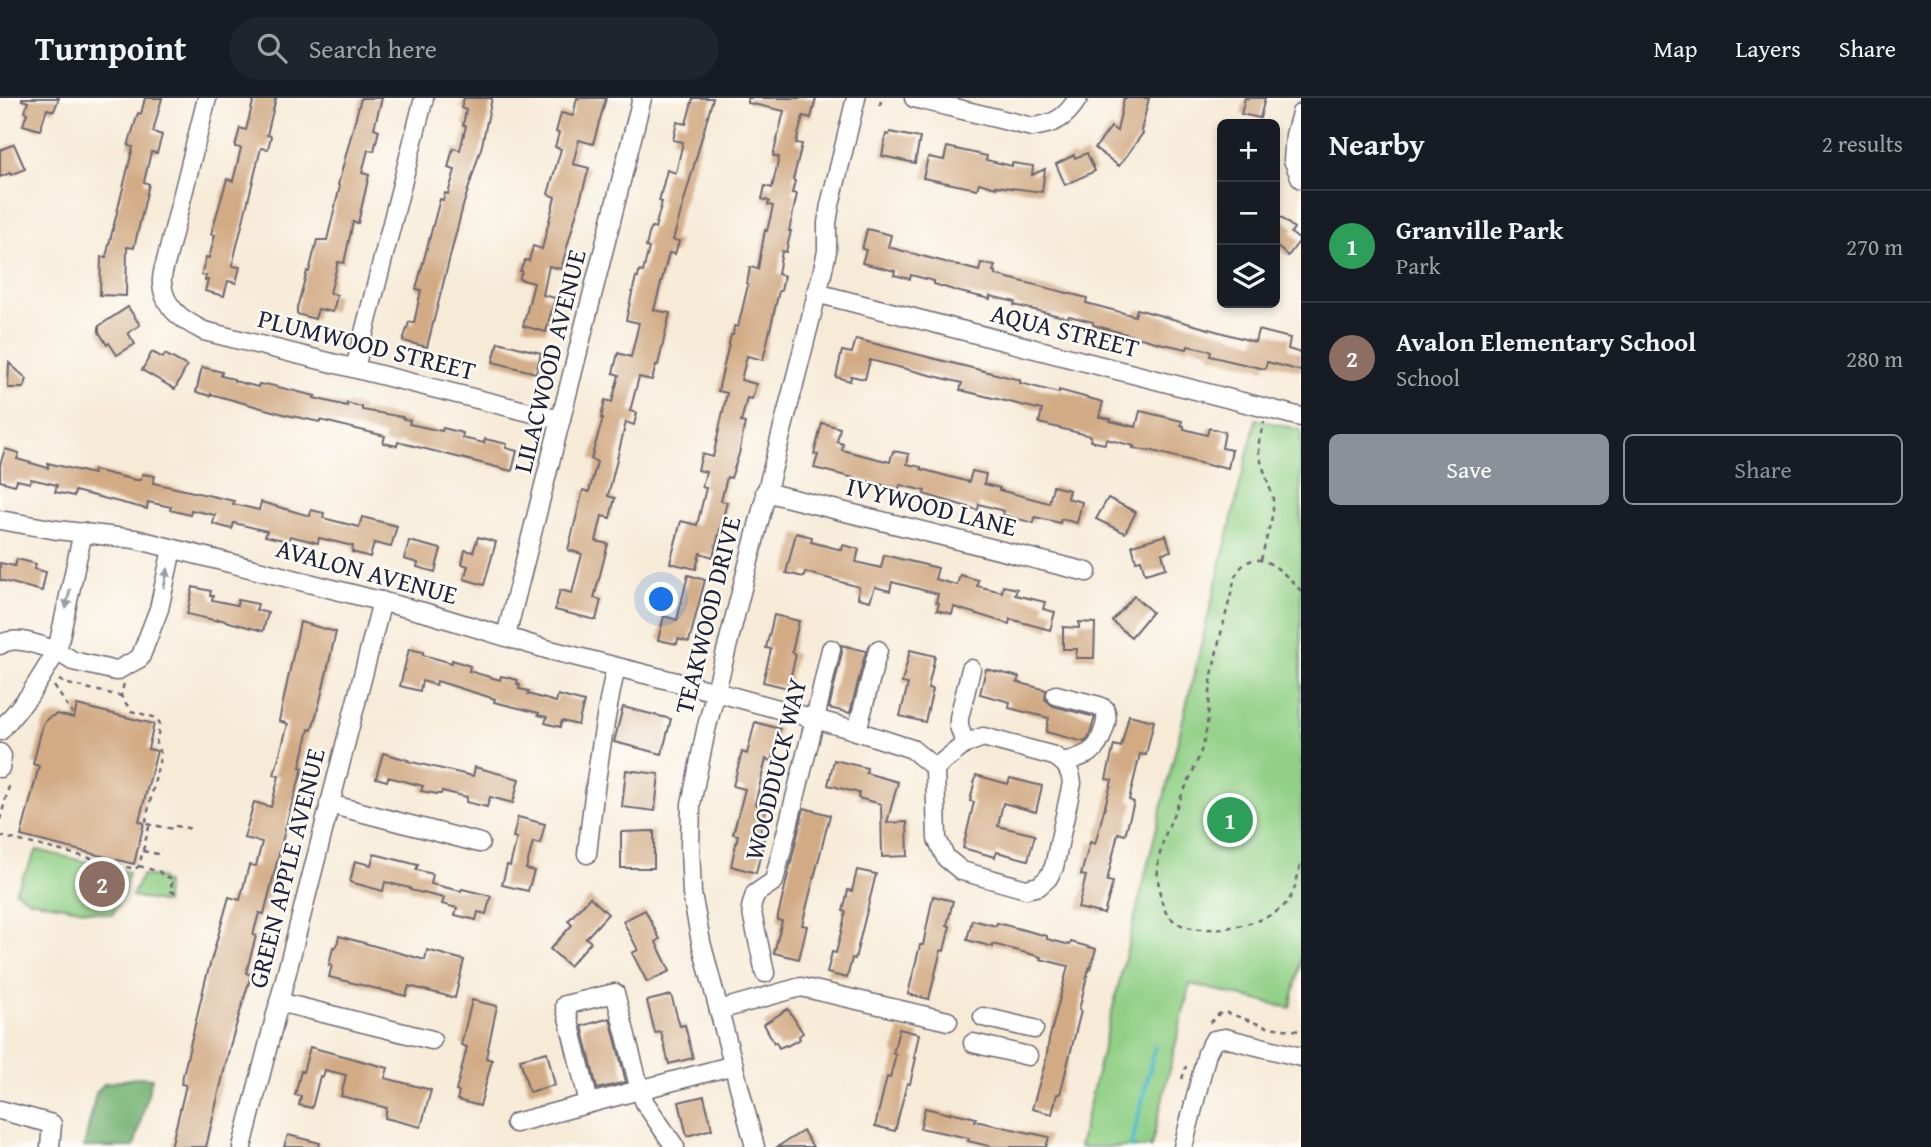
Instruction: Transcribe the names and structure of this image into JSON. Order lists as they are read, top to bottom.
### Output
{
  "streets": {
    "street": [
      "AQUA STREET",
      "PLUMWOOD STREET",
      "LILACWOOD AVENUE",
      "IVYWOOD LANE",
      "AVALON AVENUE",
      "TEAKWOOD DRIVE",
      "WOODDUCK WAY",
      "GREEN APPLE AVENUE"
    ]
  },
  "crossings": [
    ["AQUA STREET", "TEAKWOOD DRIVE"],
    ["PLUMWOOD STREET", "LILACWOOD AVENUE"],
    ["LILACWOOD AVENUE", "AVALON AVENUE"],
    ["IVYWOOD LANE", "TEAKWOOD DRIVE"],
    ["AVALON AVENUE", "TEAKWOOD DRIVE"],
    ["AVALON AVENUE", "WOODDUCK WAY"],
    ["AVALON AVENUE", "GREEN APPLE AVENUE"]
  ],
  "page": {
    "header": "Turnpoint",
    "search": "Search here",
    "nav": ["Map", "Layers", "Share"],
    "heading": ["Nearby", "2 results"],
    "map_buttons": ["+", "−"],
    "list": [
      {
        "mark": "1",
        "name": "Granville Park",
        "note": "Park",
        "value": "270 m"
      },
      {
        "mark": "2",
        "name": "Avalon Elementary School",
        "note": "School",
        "value": "280 m"
      }
    ],
    "buttons": ["Save", "Share"],
    "pins": ["1", "2"]
  }
}
